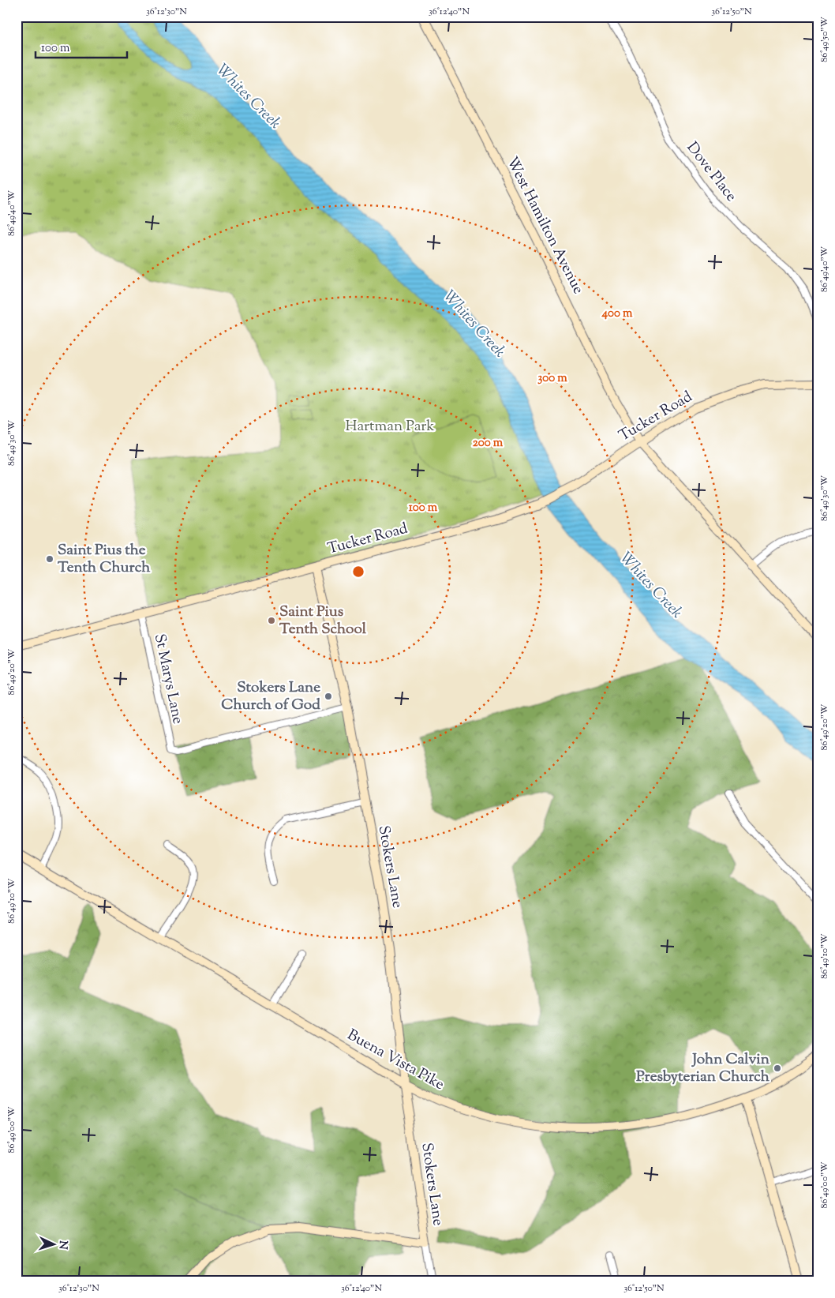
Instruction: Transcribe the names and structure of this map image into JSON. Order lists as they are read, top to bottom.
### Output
{
  "streets": {
    "street": [
      "Dove Place",
      "West Hamilton Avenue",
      "Tucker Road",
      "St Marys Lane",
      "Stokers Lane",
      "Buena Vista Pike"
    ]
  },
  "crossings": [
    ["West Hamilton Avenue", "Tucker Road"],
    ["Tucker Road", "St Marys Lane"],
    ["Tucker Road", "Stokers Lane"],
    ["St Marys Lane", "Stokers Lane"],
    ["Stokers Lane", "Buena Vista Pike"]
  ],
  "water": ["Whites Creek"],
  "parks": ["Hartman Park"],
  "places": [
    "Saint Pius the Tenth Church",
    "Saint Pius Tenth School",
    "Stokers Lane Church of God",
    "John Calvin Presbyterian Church"
  ],
  "scale_bar": "100 m",
  "north": "right",
  "coordinates": [
    "36°12'30\"N",
    "36°12'40\"N",
    "36°12'50\"N",
    "86°49'50\"W",
    "86°49'40\"W",
    "86°49'30\"W",
    "86°49'20\"W",
    "86°49'10\"W",
    "86°49'00\"W"
  ],
  "rings": [
    "400 m",
    "300 m",
    "200 m",
    "100 m"
  ]
}
